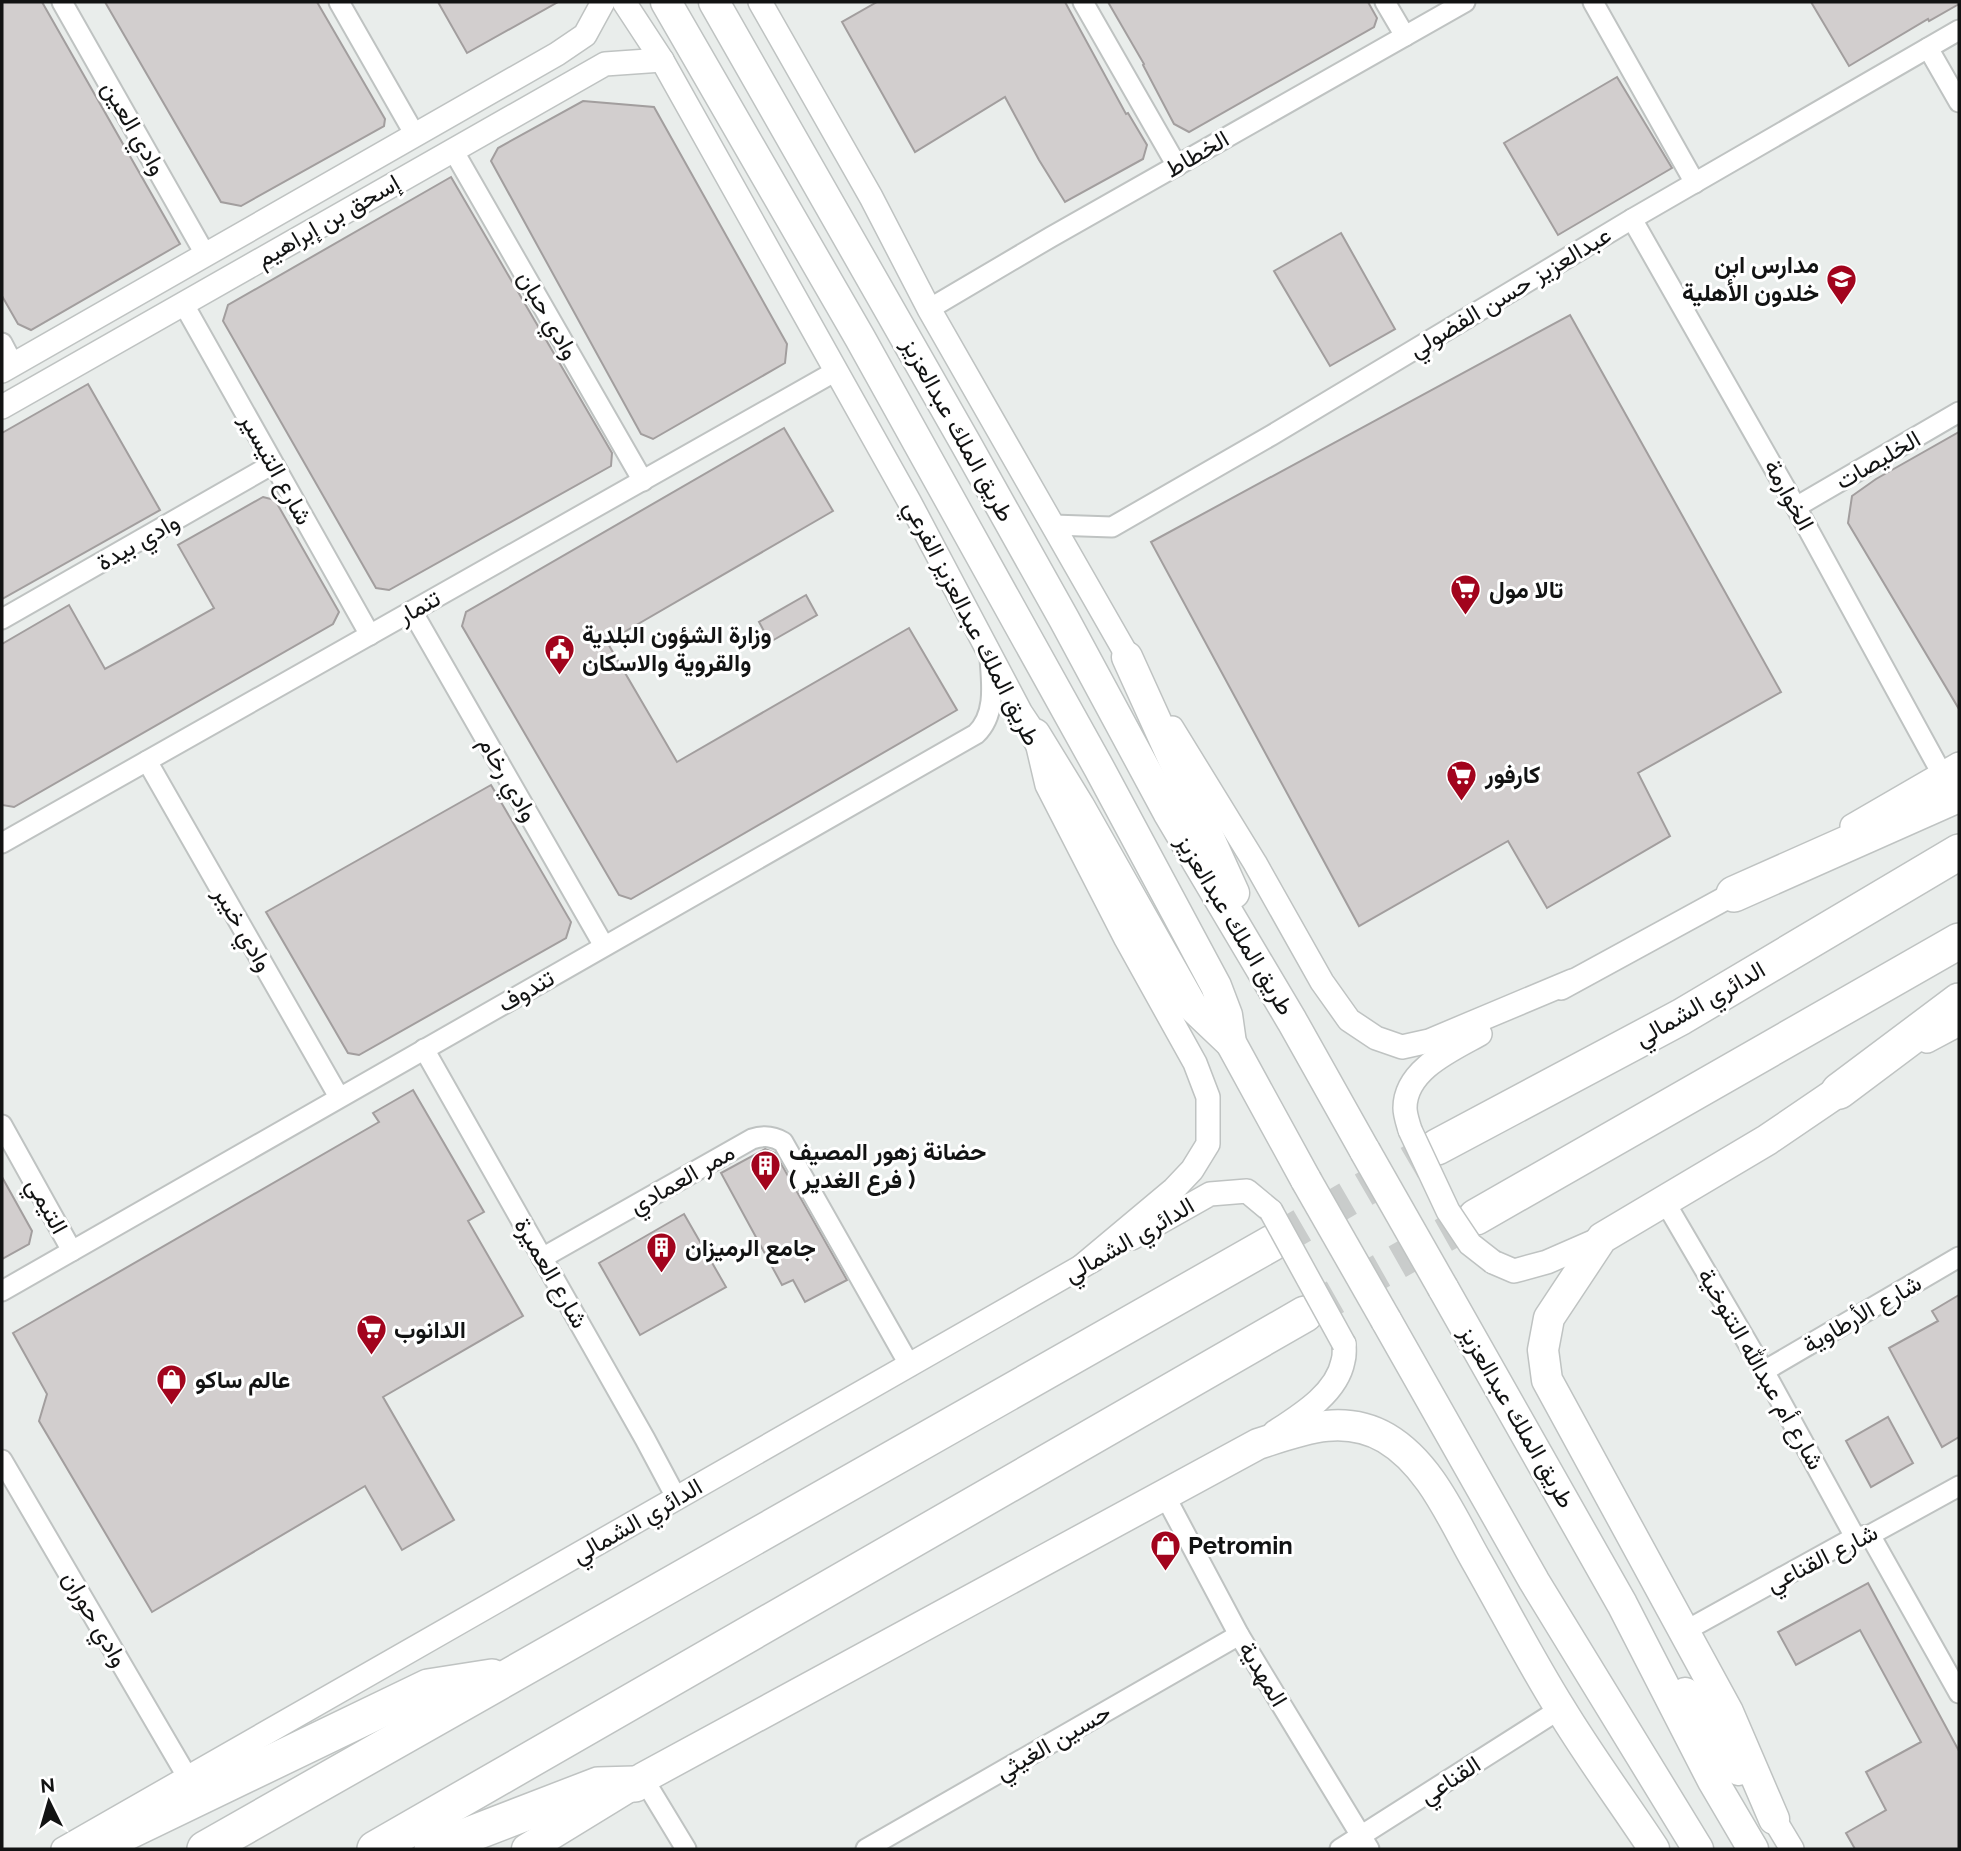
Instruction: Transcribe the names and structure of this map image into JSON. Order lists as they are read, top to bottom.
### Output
{
  "streets": {
    "highway": ["الدائري الشمالي"],
    "main road": ["طريق الملك عبدالعزيز"],
    "street": [
      "وادي العين",
      "الخطاط",
      "إسحق بن إبراهيم",
      "عبدالعزيز حسن الفضولي",
      "وادي حبان",
      "الخليصات",
      "شارع التيسير",
      "الخوارمة",
      "وادي بيدة",
      "تنمار",
      "طريق الملك عبدالعزيز الفرعي",
      "وادي رخام",
      "وادي خيبر",
      "تندوف",
      "ممر العمادي",
      "التيمي",
      "شارع العميرة",
      "شارع الأرطاوية",
      "شارع أم عبدالله التنوخية",
      "شارع القناعي",
      "وادي حوران",
      "المهدية",
      "حسين الغيثي",
      "القناعي"
    ]
  },
  "crossings": [
    ["وادي العين", "إسحق بن إبراهيم"],
    ["إسحق بن إبراهيم", "وادي حبان"],
    ["إسحق بن إبراهيم", "شارع التيسير"],
    ["إسحق بن إبراهيم", "طريق الملك عبدالعزيز الفرعي"],
    ["عبدالعزيز حسن الفضولي", "الخوارمة"],
    ["وادي حبان", "تنمار"],
    ["الخليصات", "الخوارمة"],
    ["شارع التيسير", "وادي بيدة"],
    ["شارع التيسير", "تنمار"],
    ["تنمار", "طريق الملك عبدالعزيز الفرعي"],
    ["تنمار", "وادي رخام"],
    ["تنمار", "وادي خيبر"],
    ["طريق الملك عبدالعزيز الفرعي", "تندوف"],
    ["طريق الملك عبدالعزيز الفرعي", "الدائري الشمالي"],
    ["وادي رخام", "تندوف"],
    ["وادي خيبر", "تندوف"],
    ["تندوف", "التيمي"],
    ["تندوف", "شارع العميرة"],
    ["الدائري الشمالي", "ممر العمادي"],
    ["الدائري الشمالي", "شارع العميرة"],
    ["الدائري الشمالي", "وادي حوران"],
    ["ممر العمادي", "شارع العميرة"],
    ["شارع الأرطاوية", "شارع أم عبدالله التنوخية"],
    ["شارع أم عبدالله التنوخية", "شارع القناعي"],
    ["المهدية", "حسين الغيثي"],
    ["المهدية", "القناعي"]
  ],
  "places": {
    "school or university": ["مدارس ابن خلدون الأهلية"],
    "supermarket": ["تالا مول", "كارفور", "الدانوب"],
    "public building": ["وزارة الشؤون البلدية والقروية والاسكان"],
    "building": ["حضانة زهور المصيف ( فرع الغدير )", "جامع الرميزان"],
    "shop": ["عالم ساكو", "Petromin"]
  },
  "north": "top"
}
